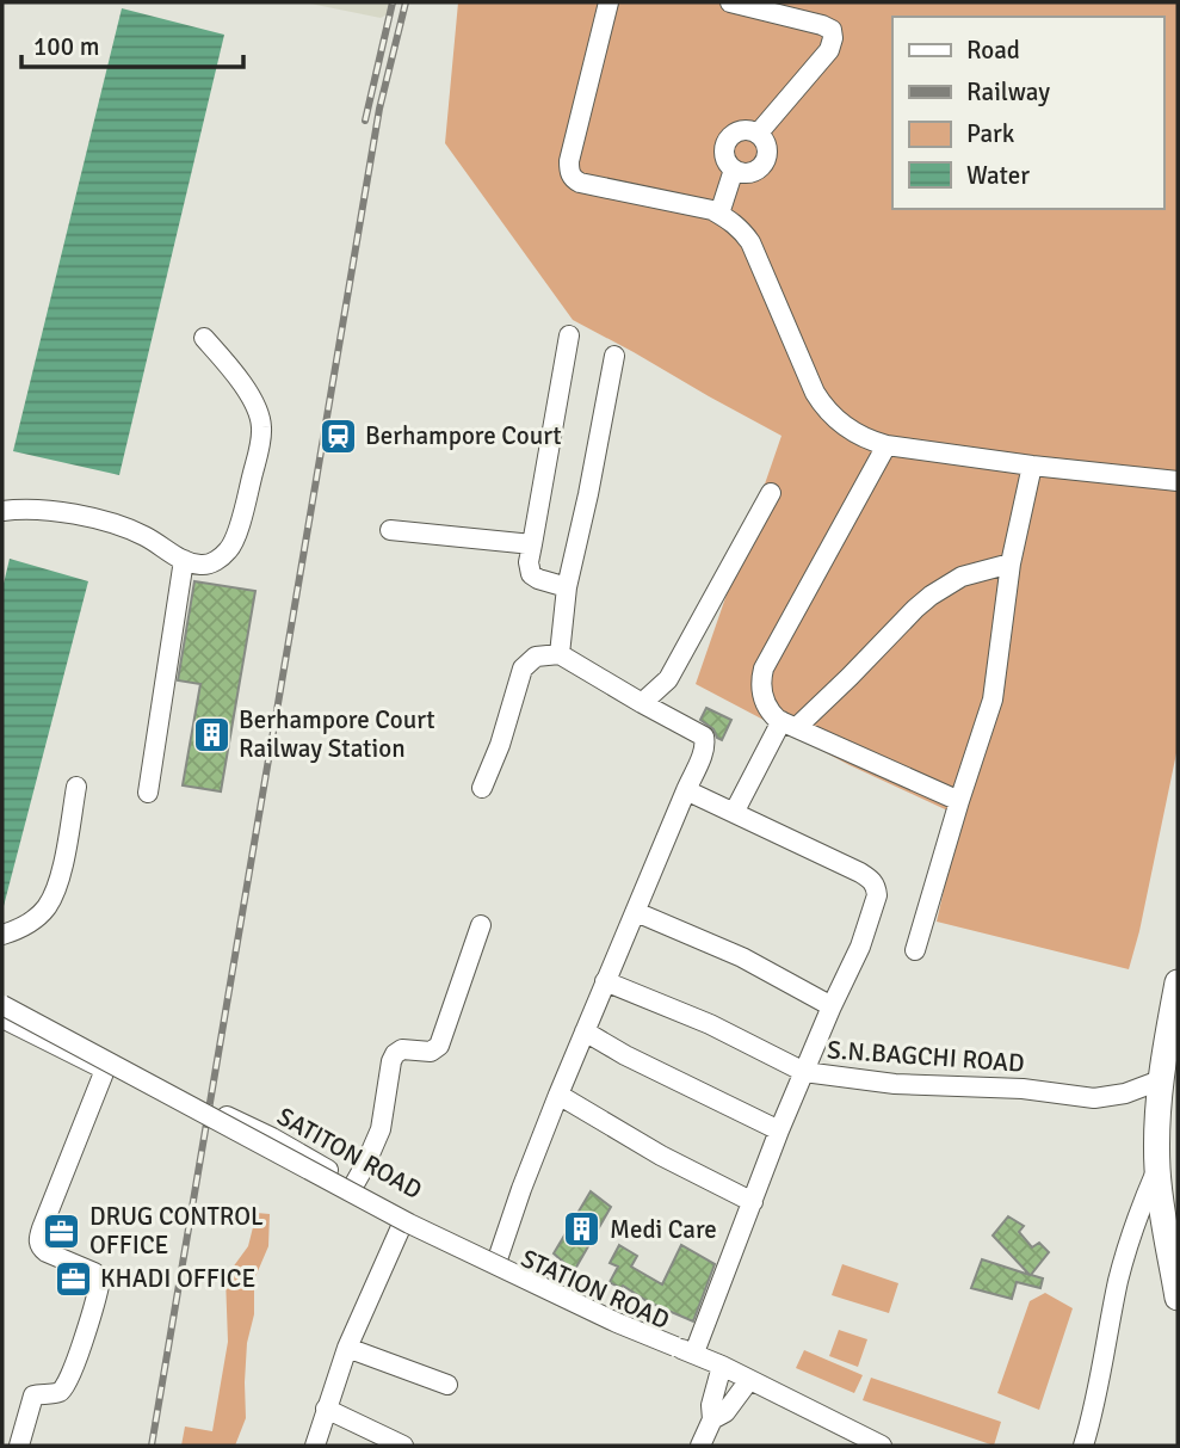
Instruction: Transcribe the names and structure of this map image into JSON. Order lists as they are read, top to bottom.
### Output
{
  "streets": {
    "street": ["S.N.BAGCHI ROAD", "SATITON ROAD", "STATION ROAD"]
  },
  "crossings": [
    ["SATITON ROAD", "STATION ROAD"]
  ],
  "places": {
    "station": ["Berhampore Court"],
    "building": ["Berhampore Court Railway Station", "Medi Care"],
    "office": ["DRUG CONTROL OFFICE", "KHADI OFFICE"]
  },
  "legend": [
    "Road",
    "Railway",
    "Park",
    "Water"
  ],
  "scale_bar": "100 m"
}
